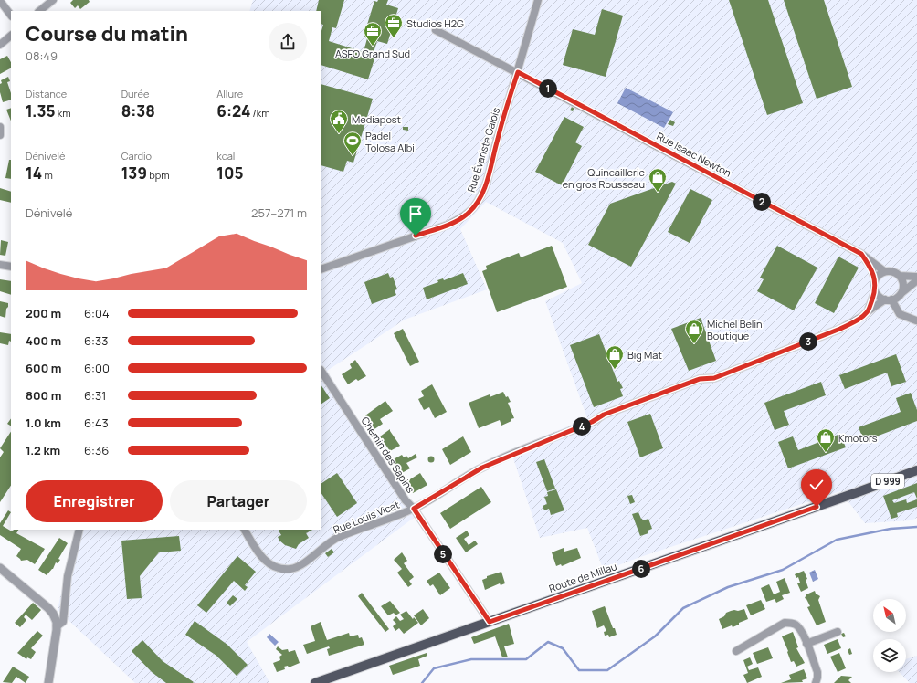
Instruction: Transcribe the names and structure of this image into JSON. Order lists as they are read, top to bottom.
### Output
{
  "streets": {
    "main road": ["D 999", "Route de Millau"],
    "street": [
      "Rue Évariste Galois",
      "Rue Isaac Newton",
      "Chemin des Sapins",
      "Rue Louis Vicat"
    ]
  },
  "crossings": [
    ["Rue Évariste Galois", "Rue Isaac Newton"],
    ["Rue Isaac Newton", "Rue Louis Vicat"],
    ["Chemin des Sapins", "Rue Louis Vicat"],
    ["Chemin des Sapins", "Route de Millau"]
  ],
  "places": {
    "office": ["Studios H2G", "ASFO Grand Sud"],
    "public building": ["Mediapost"],
    "sports": ["Padel Tolosa Albi"],
    "shop": [
      "Quincaillerie en gros Rousseau",
      "Michel Belin Boutique",
      "Big Mat",
      "Kmotors"
    ]
  },
  "north": "top left",
  "page": {
    "heading": ["Course du matin", "08:49"],
    "stats": [
      ["Distance", "1.35 km"],
      ["Durée", "8:38"],
      ["Allure", "6:24 /km"],
      ["Dénivelé", "14 m"],
      ["Cardio", "139 bpm"],
      ["kcal", "105"]
    ],
    "pins": [
      "1",
      "2",
      "3",
      "4",
      "5",
      "6"
    ],
    "chart": ["Dénivelé", "257–271 m"],
    "list": [
      {
        "name": "200 m",
        "note": "6:04"
      },
      {
        "name": "400 m",
        "note": "6:33"
      },
      {
        "name": "600 m",
        "note": "6:00"
      },
      {
        "name": "800 m",
        "note": "6:31"
      },
      {
        "name": "1.0 km",
        "note": "6:43"
      },
      {
        "name": "1.2 km",
        "note": "6:36"
      }
    ],
    "buttons": ["Enregistrer", "Partager"]
  }
}
